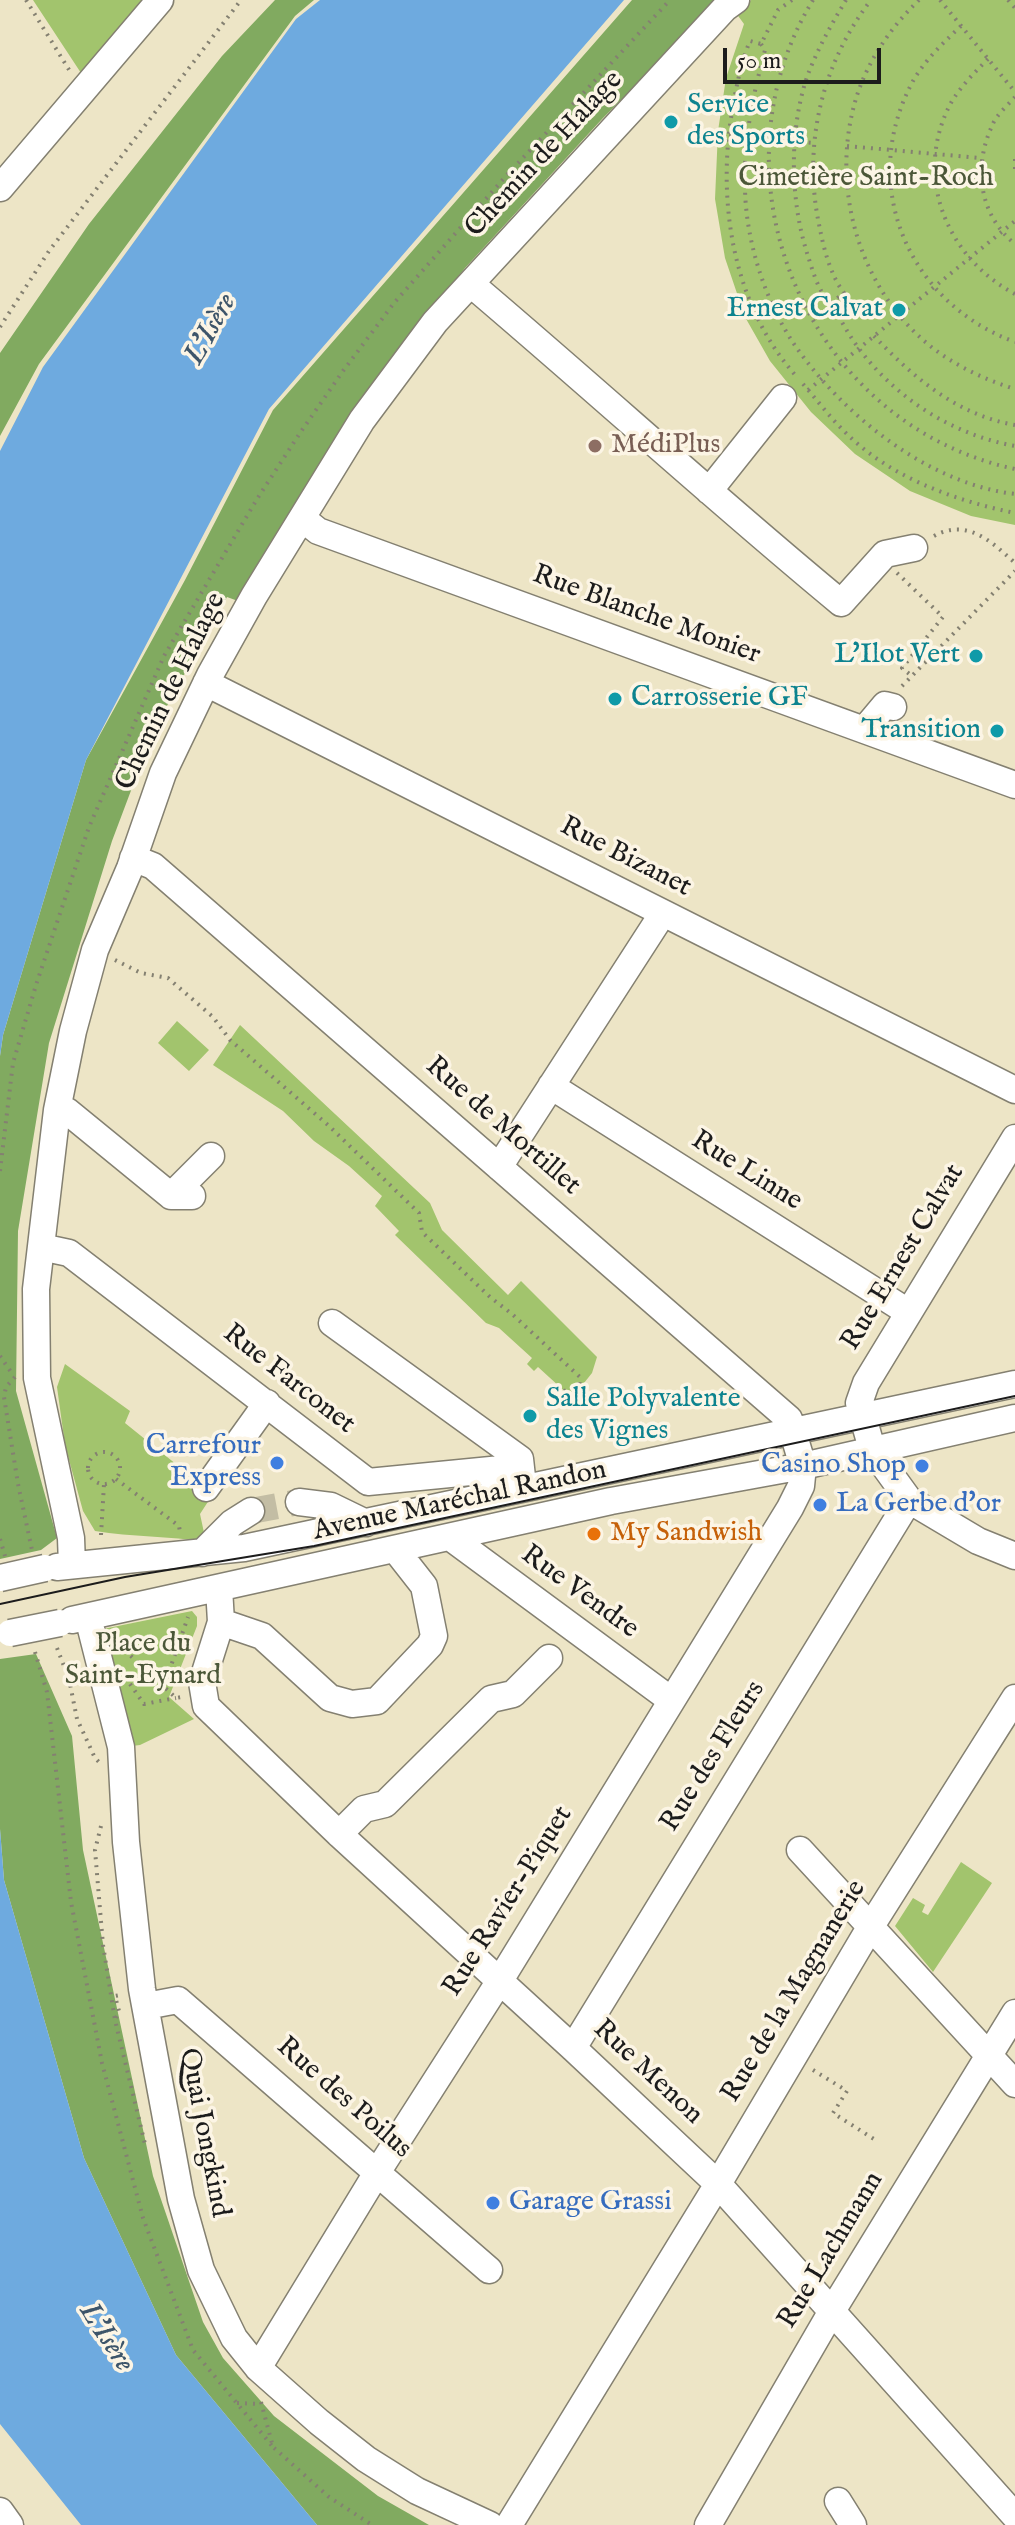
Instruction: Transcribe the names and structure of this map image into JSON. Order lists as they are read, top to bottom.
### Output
{
  "streets": {
    "street": [
      "Chemin de Halage",
      "Rue Blanche Monier",
      "Rue Bizanet",
      "Rue de Mortillet",
      "Rue Linne",
      "Rue Ernest Calvat",
      "Rue Farconet",
      "Avenue Maréchal Randon",
      "Rue Vendre",
      "Rue des Fleurs",
      "Rue Ravier-Piquet",
      "Rue de la Magnanerie",
      "Rue Menon",
      "Rue des Poilus",
      "Quai Jongkind",
      "Rue Lachmann"
    ]
  },
  "crossings": [
    ["Chemin de Halage", "Rue Blanche Monier"],
    ["Chemin de Halage", "Rue Bizanet"],
    ["Chemin de Halage", "Rue de Mortillet"],
    ["Chemin de Halage", "Rue Farconet"],
    ["Chemin de Halage", "Avenue Maréchal Randon"],
    ["Rue de Mortillet", "Avenue Maréchal Randon"],
    ["Rue de Mortillet", "Rue Ravier-Piquet"],
    ["Rue Linne", "Rue Ernest Calvat"],
    ["Rue Ernest Calvat", "Avenue Maréchal Randon"],
    ["Rue Farconet", "Avenue Maréchal Randon"],
    ["Avenue Maréchal Randon", "Rue Vendre"],
    ["Avenue Maréchal Randon", "Rue Ravier-Piquet"],
    ["Avenue Maréchal Randon", "Quai Jongkind"],
    ["Rue Vendre", "Rue Ravier-Piquet"],
    ["Rue des Fleurs", "Rue Menon"],
    ["Rue Ravier-Piquet", "Rue Menon"],
    ["Rue Ravier-Piquet", "Rue des Poilus"],
    ["Rue Ravier-Piquet", "Quai Jongkind"],
    ["Rue de la Magnanerie", "Rue Menon"],
    ["Rue Menon", "Rue Lachmann"],
    ["Rue des Poilus", "Quai Jongkind"]
  ],
  "water": ["L'Isère"],
  "parks": ["Cimetière Saint-Roch", "Place du Saint-Eynard"],
  "places": [
    "Service des Sports",
    "Ernest Calvat",
    "MédiPlus",
    "L'Ilot Vert",
    "Carrosserie GF",
    "Transition",
    "Salle Polyvalente des Vignes",
    "Carrefour Express",
    "Casino Shop",
    "La Gerbe d'or",
    "My Sandwish",
    "Garage Grassi"
  ],
  "scale_bar": "50 m"
}
